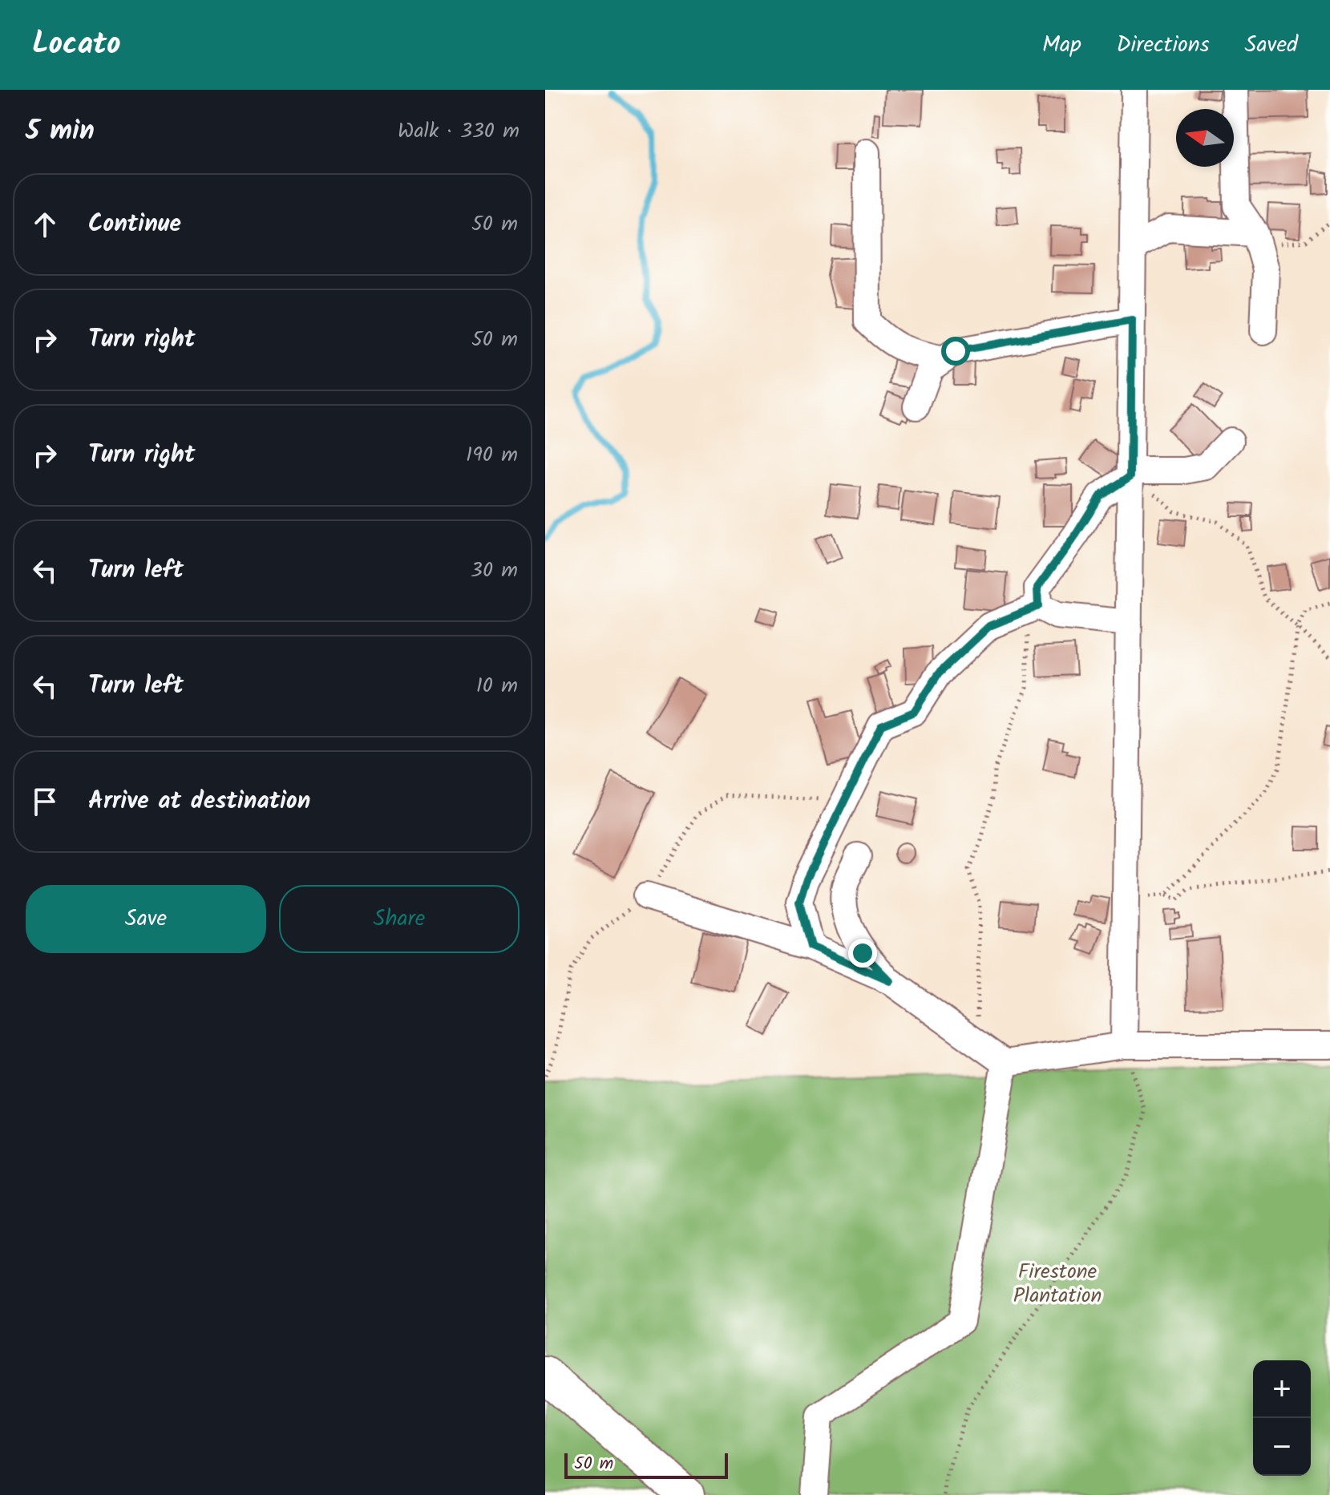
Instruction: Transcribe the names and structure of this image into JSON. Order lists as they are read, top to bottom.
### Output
{
  "parks": ["Firestone Plantation"],
  "scale_bar": "50 m",
  "north": "left",
  "page": {
    "header": "Locato",
    "nav": ["Map", "Directions", "Saved"],
    "heading": ["5 min", "Walk · 330 m"],
    "list": [
      ["Continue", "50 m"],
      ["Turn right", "50 m"],
      ["Turn right", "190 m"],
      ["Turn left", "30 m"],
      ["Turn left", "10 m"],
      "Arrive at destination"
    ],
    "buttons": ["Save", "Share"],
    "map_buttons": ["+", "−"],
    "scale": "50 m"
  }
}
